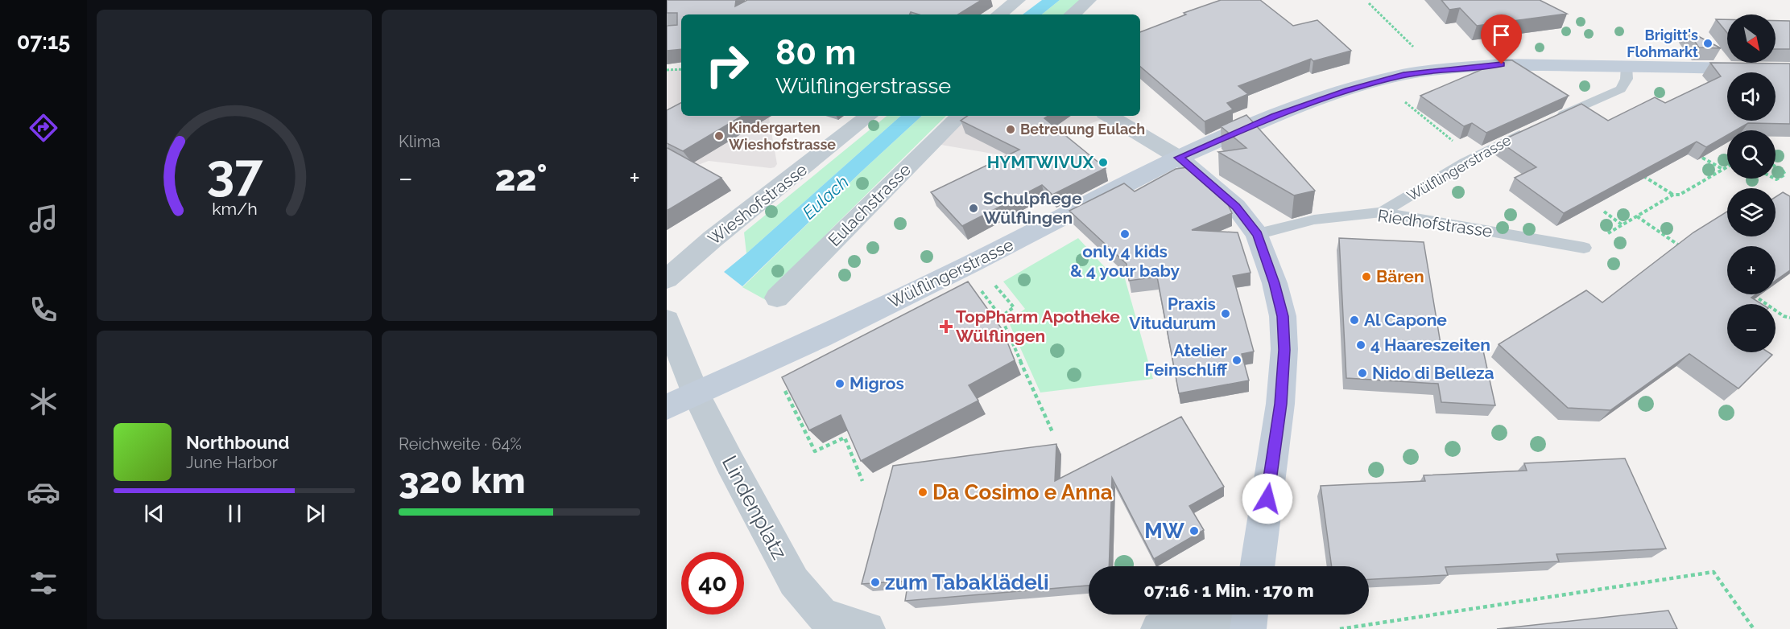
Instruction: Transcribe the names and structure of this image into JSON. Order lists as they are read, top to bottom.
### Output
{
  "streets": {
    "street": [
      "Wülflingerstrasse",
      "Wieshofstrasse",
      "Eulachstrasse",
      "Lindenplatz"
    ],
    "lane": ["Riedhofstrasse"]
  },
  "crossings": [
    ["Wülflingerstrasse", "Riedhofstrasse"],
    ["Wülflingerstrasse", "Lindenplatz"]
  ],
  "water": ["Eulach"],
  "places": {
    "other": [
      "Brigitt's Flohmarkt",
      "Betreuung Eulach",
      "Kindergarten Wieshofstrasse",
      "HYMTWIVUX",
      "Schulpflege Wülflingen",
      "only 4 kids & 4 your baby",
      "Bären",
      "Praxis Vitudurum",
      "Al Capone",
      "4 Haareszeiten",
      "Atelier Feinschliff",
      "Nido di Belleza",
      "Migros",
      "Da Cosimo e Anna",
      "MW",
      "zum Tabaklädeli"
    ],
    "health": ["TopPharm Apotheke Wülflingen"]
  },
  "north": "bottom right",
  "page": {
    "tabs": "07:15",
    "tile": [
      "Klima",
      ["Reichweite · 64%", "320 km"]
    ],
    "map_buttons": ["+", "−"],
    "turn": ["80 m", "Wülflingerstrasse"],
    "heat": ["−", "22°", "+"],
    "song": ["Northbound", "June Harbor"],
    "limit": "40",
    "trip": "07:16 · 1 Min. · 170 m",
    "gauge": ["37", "km/h"]
  }
}
